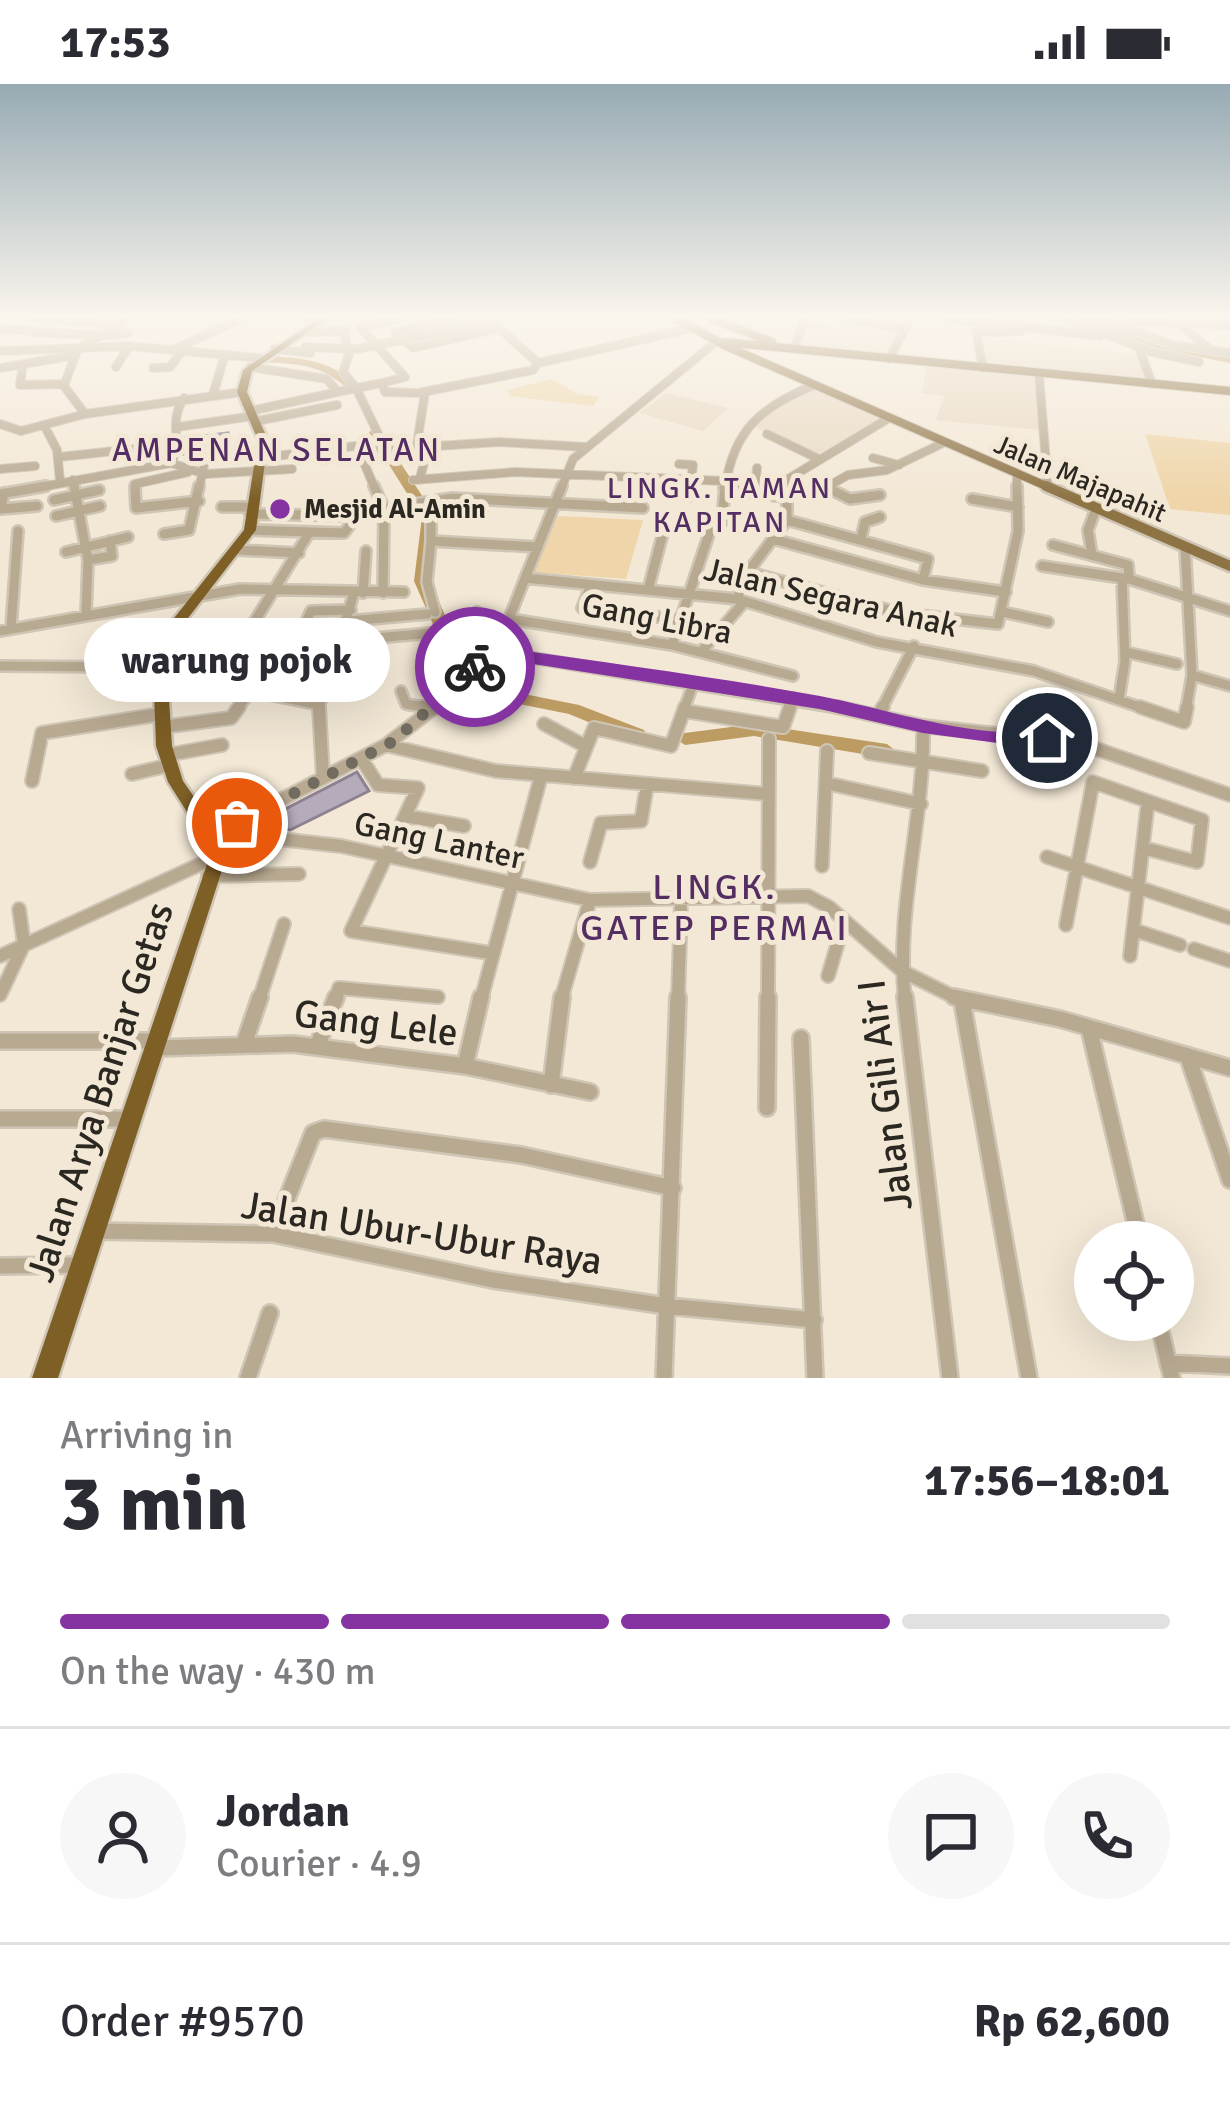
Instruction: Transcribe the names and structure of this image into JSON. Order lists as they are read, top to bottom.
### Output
{
  "streets": {
    "highway": ["Jalan Arya Banjar Getas"],
    "main road": ["Jalan Majapahit"],
    "street": [
      "Jalan Segara Anak",
      "Gang Libra",
      "Gang Lanter",
      "Gang Lele",
      "Jalan Gili Air I",
      "Jalan Ubur-Ubur Raya"
    ]
  },
  "crossings": [
    ["Gang Lanter", "Jalan Arya Banjar Getas"],
    ["Gang Lanter", "Jalan Gili Air I"],
    ["Gang Lele", "Jalan Arya Banjar Getas"],
    ["Jalan Arya Banjar Getas", "Jalan Ubur-Ubur Raya"]
  ],
  "districts": ["AMPENAN SELATAN", "LINGK. TAMAN KAPITAN", "LINGK. GATEP PERMAI"],
  "places": ["Mesjid Al-Amin", "warung pojok"],
  "page": {
    "status": "17:53",
    "bubble": "warung pojok",
    "heading": ["3 min", "Arriving in", "17:56–18:01"],
    "panel": [
      "Jordan",
      "Courier · 4.9",
      "Order #9570",
      "Rp 62,600"
    ],
    "bar": "On the way · 430 m"
  }
}
